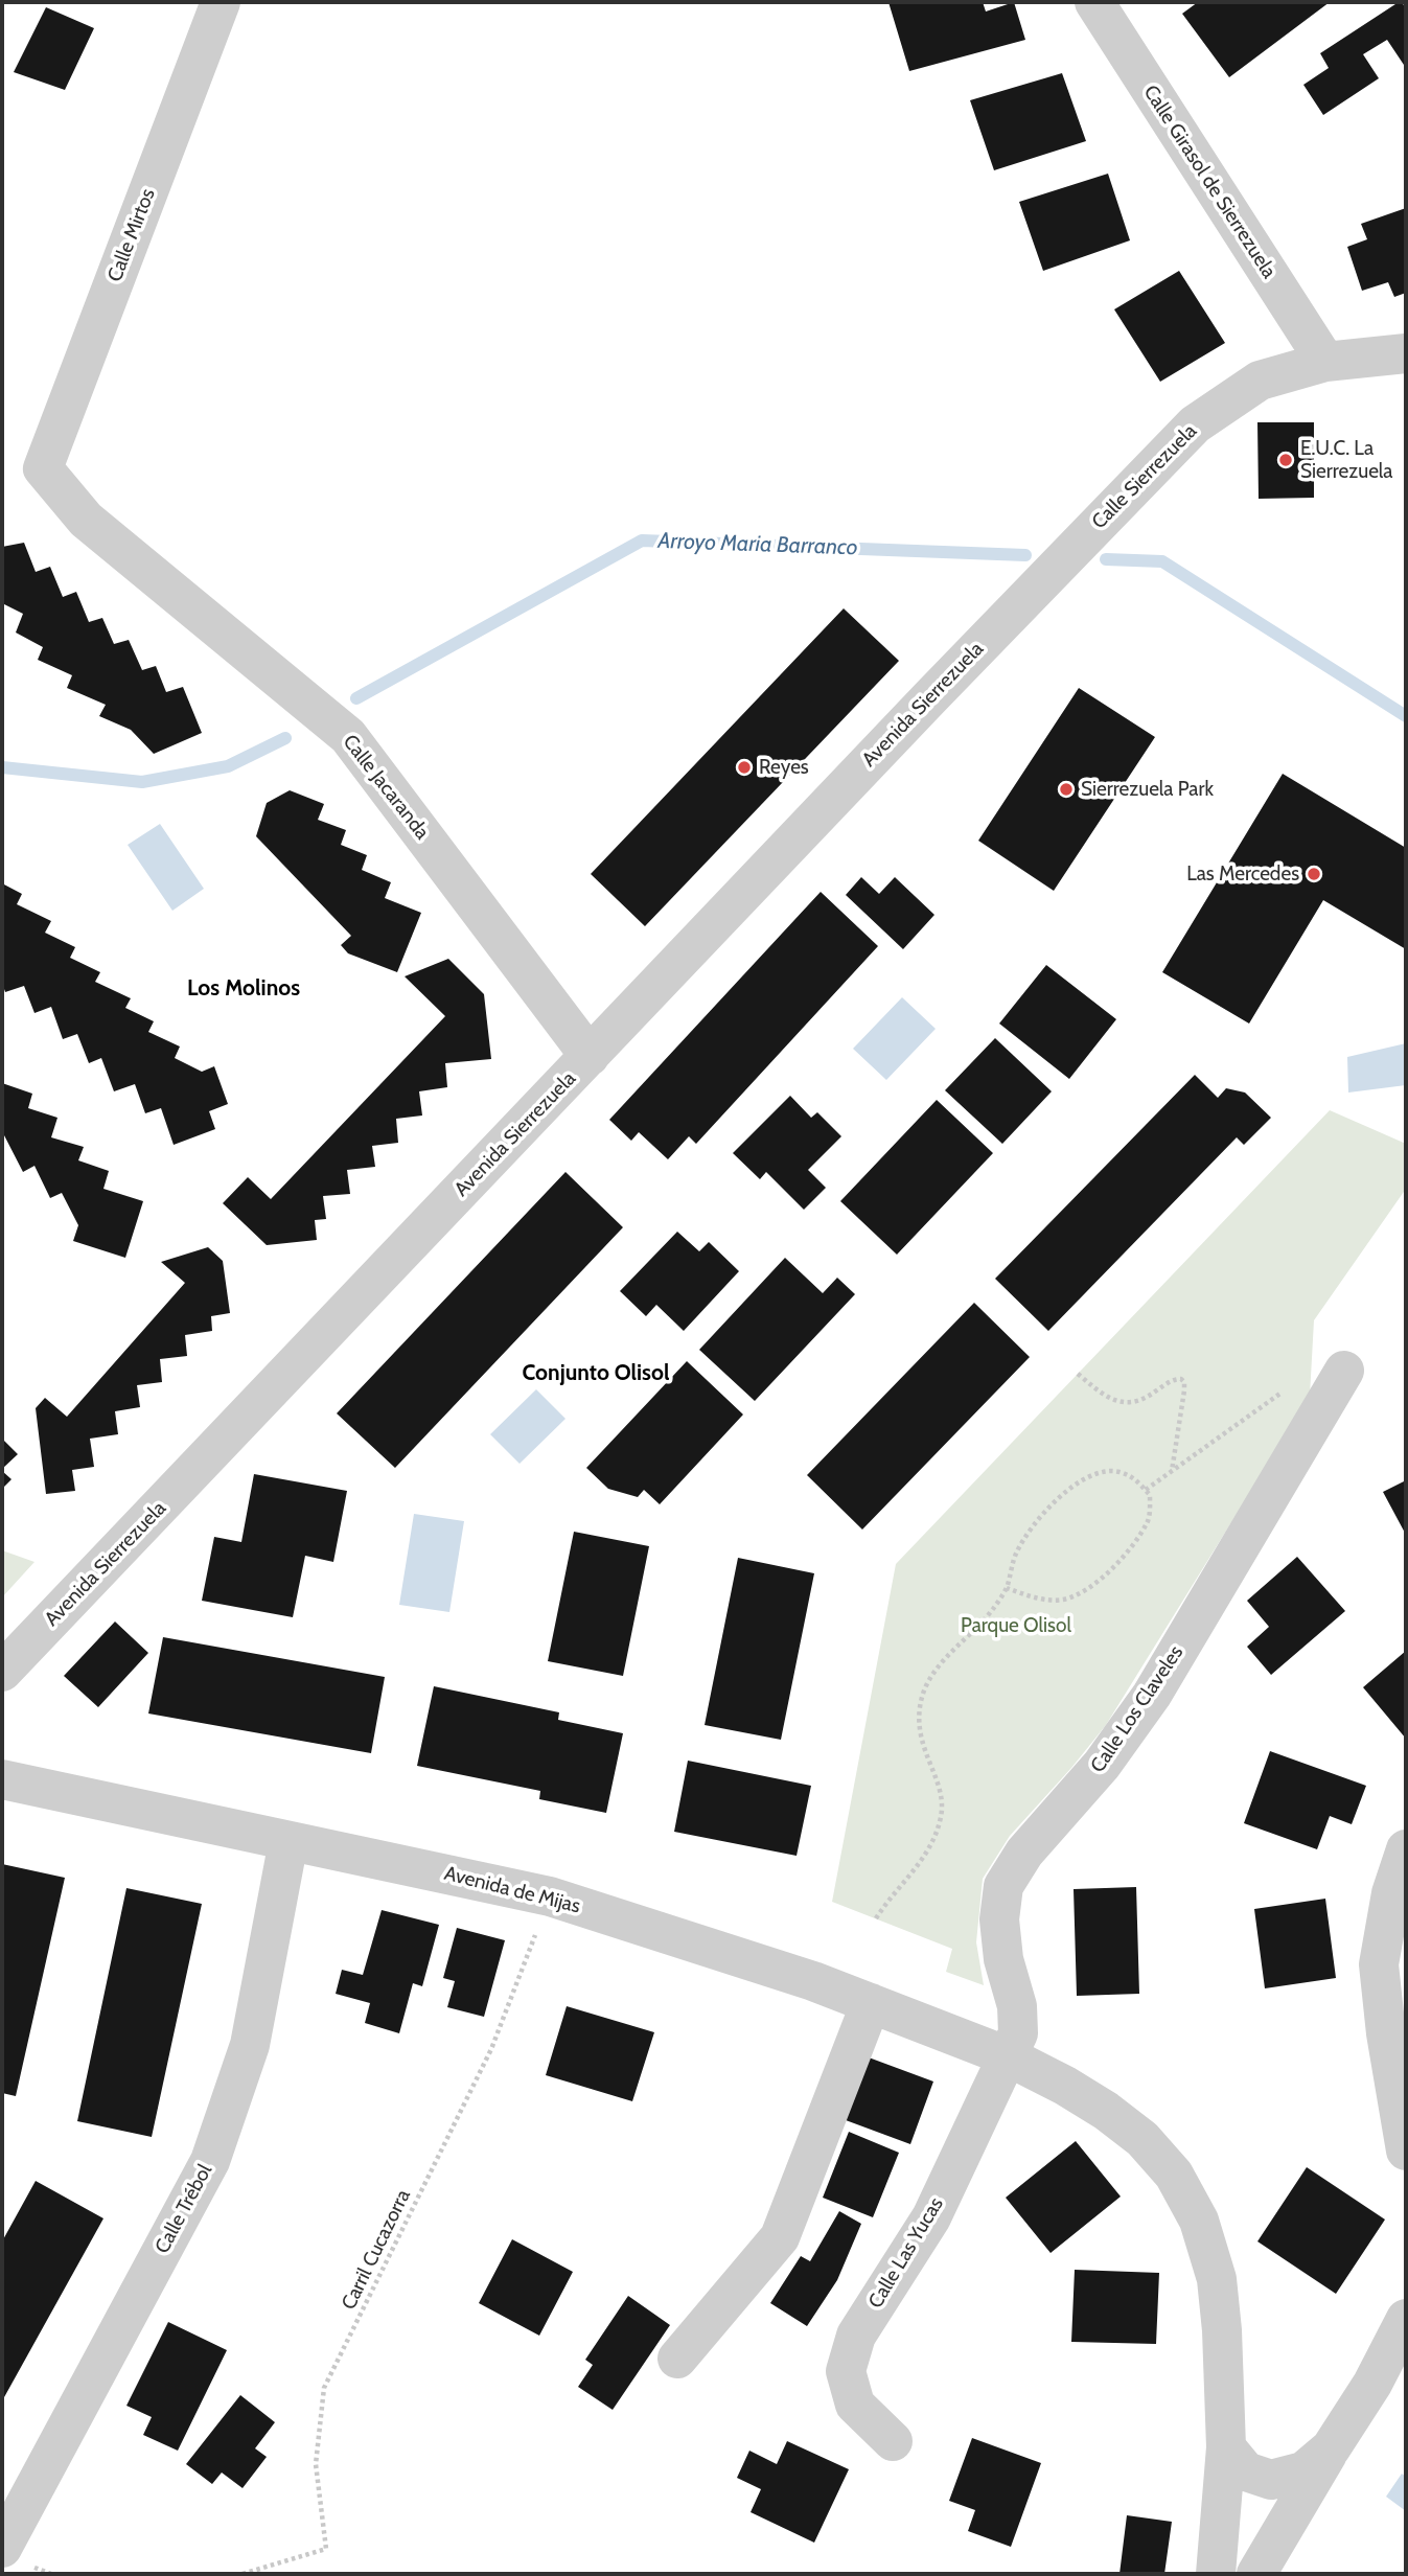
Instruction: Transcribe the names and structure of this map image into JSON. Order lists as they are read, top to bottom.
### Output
{
  "streets": {
    "street": [
      "Calle Girasol de Sierrezuela",
      "Calle Mirtos",
      "Calle Sierrezuela",
      "Avenida Sierrezuela",
      "Calle Jacaranda",
      "Calle Los Claveles",
      "Avenida de Mijas",
      "Calle Trébol",
      "Calle Las Yucas"
    ],
    "path": ["Carril Cucazorra"]
  },
  "crossings": [
    ["Calle Girasol de Sierrezuela", "Calle Sierrezuela"],
    ["Calle Mirtos", "Calle Jacaranda"],
    ["Calle Sierrezuela", "Avenida Sierrezuela"],
    ["Avenida Sierrezuela", "Calle Jacaranda"],
    ["Calle Los Claveles", "Avenida de Mijas"],
    ["Calle Los Claveles", "Calle Las Yucas"],
    ["Avenida de Mijas", "Calle Trébol"],
    ["Avenida de Mijas", "Carril Cucazorra"],
    ["Avenida de Mijas", "Calle Las Yucas"]
  ],
  "districts": ["Los Molinos", "Conjunto Olisol"],
  "water": ["Arroyo Maria Barranco"],
  "parks": ["Parque Olisol"],
  "places": [
    "E.U.C. La Sierrezuela",
    "Reyes",
    "Sierrezuela Park",
    "Las Mercedes"
  ]
}
